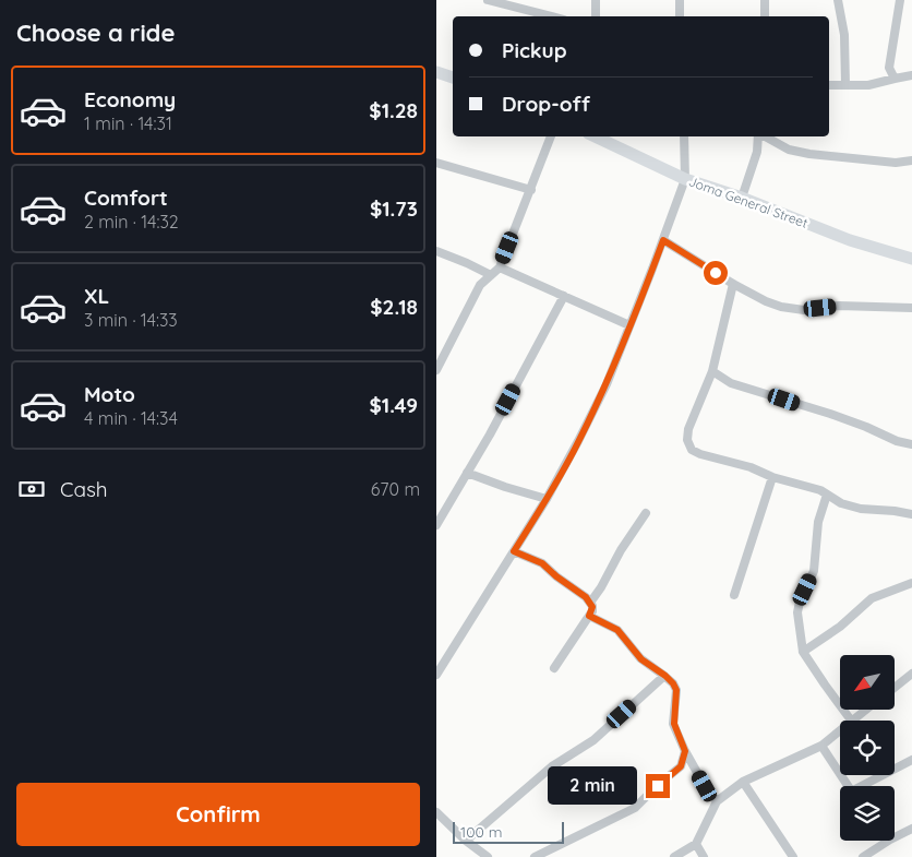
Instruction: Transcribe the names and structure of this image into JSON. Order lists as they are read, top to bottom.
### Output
{
  "streets": {
    "street": ["Joma General Street"]
  },
  "scale_bar": "100 m",
  "north": "bottom left",
  "page": {
    "heading": "Choose a ride",
    "banner": ["Pickup", "Drop-off"],
    "list": [
      {
        "name": "Economy",
        "note": "1 min · 14:31",
        "value": "$1.28"
      },
      {
        "name": "Comfort",
        "note": "2 min · 14:32",
        "value": "$1.73"
      },
      {
        "name": "XL",
        "note": "3 min · 14:33",
        "value": "$2.18"
      },
      {
        "name": "Moto",
        "note": "4 min · 14:34",
        "value": "$1.49"
      }
    ],
    "pay": ["Cash", "670 m"],
    "bubble": "2 min",
    "buttons": "Confirm",
    "scale": "100 m"
  }
}
